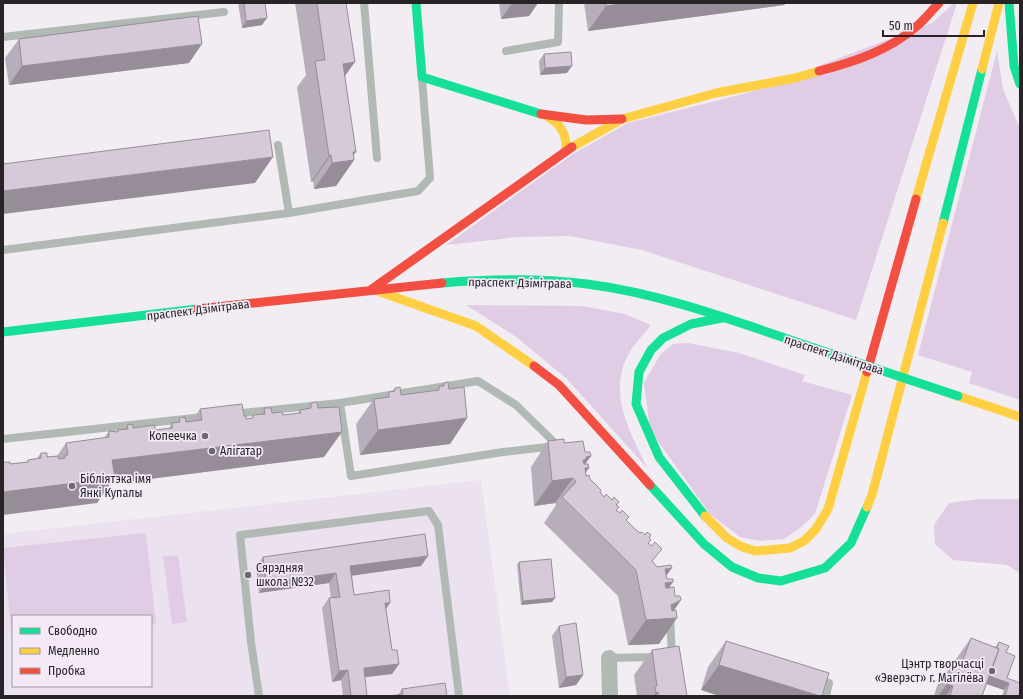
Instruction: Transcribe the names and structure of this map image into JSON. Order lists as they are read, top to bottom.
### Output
{
  "streets": {
    "main road": ["праспект Дзімітрава"]
  },
  "places": [
    "Копеечка",
    "Алігатар",
    "Бібліятэка імя Янкі Купалы",
    "Сярэдняя школа №32",
    "Цэнтр творчасці «Эверэст» г. Магілёва"
  ],
  "legend": ["Свободно", "Медленно", "Пробка"],
  "scale_bar": "50 m"
}
